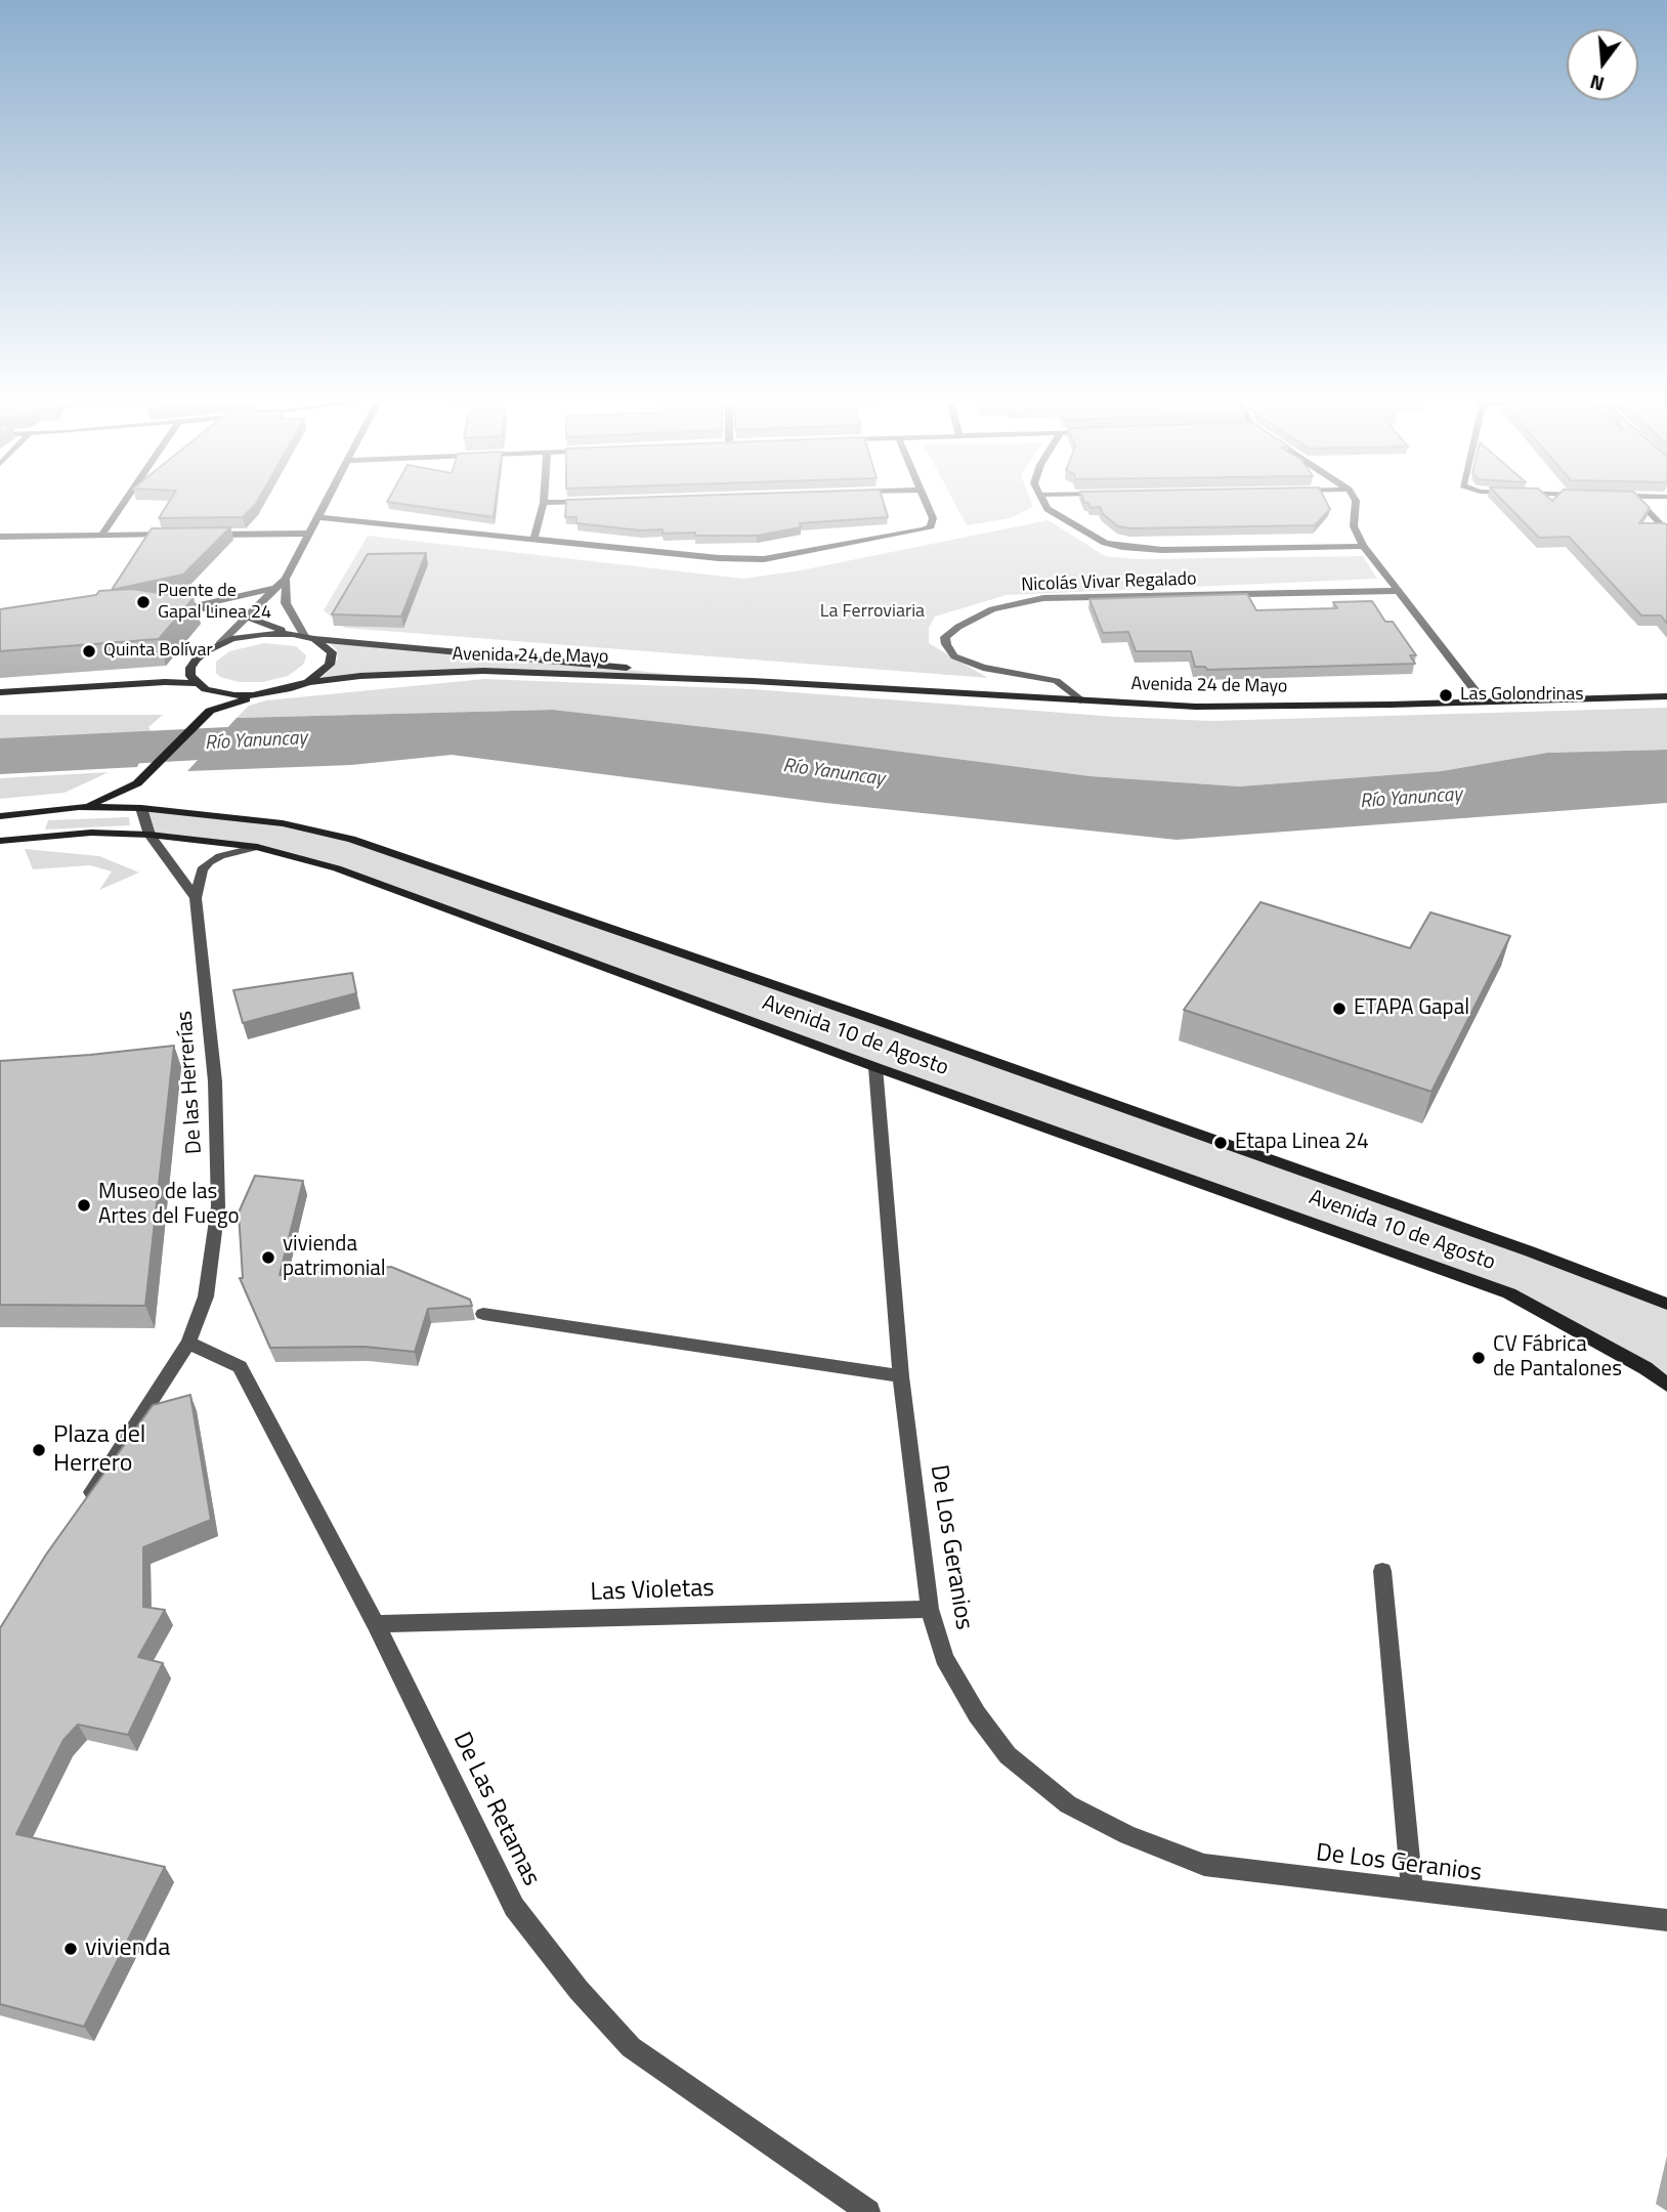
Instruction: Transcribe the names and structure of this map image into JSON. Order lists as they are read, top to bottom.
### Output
{
  "streets": {
    "main road": ["Avenida 24 de Mayo", "Avenida 10 de Agosto"],
    "street": [
      "Nicolás Vivar Regalado",
      "De las Herrerías",
      "De Los Geranios",
      "Las Violetas",
      "De Las Retamas"
    ]
  },
  "crossings": [
    ["Nicolás Vivar Regalado", "Avenida 24 de Mayo"],
    ["Avenida 10 de Agosto", "De las Herrerías"],
    ["Avenida 10 de Agosto", "De Los Geranios"],
    ["De las Herrerías", "De Las Retamas"],
    ["De Los Geranios", "Las Violetas"],
    ["Las Violetas", "De Las Retamas"]
  ],
  "water": ["Río Yanuncay"],
  "parks": ["La Ferroviaria"],
  "places": [
    "Puente de Gapal Linea 24",
    "Quinta Bolívar",
    "Las Golondrinas",
    "ETAPA Gapal",
    "Etapa Linea 24",
    "Museo de las Artes del Fuego",
    "vivienda patrimonial",
    "CV Fábrica de Pantalones",
    "Plaza del Herrero",
    "vivienda"
  ],
  "north": "bottom"
}
